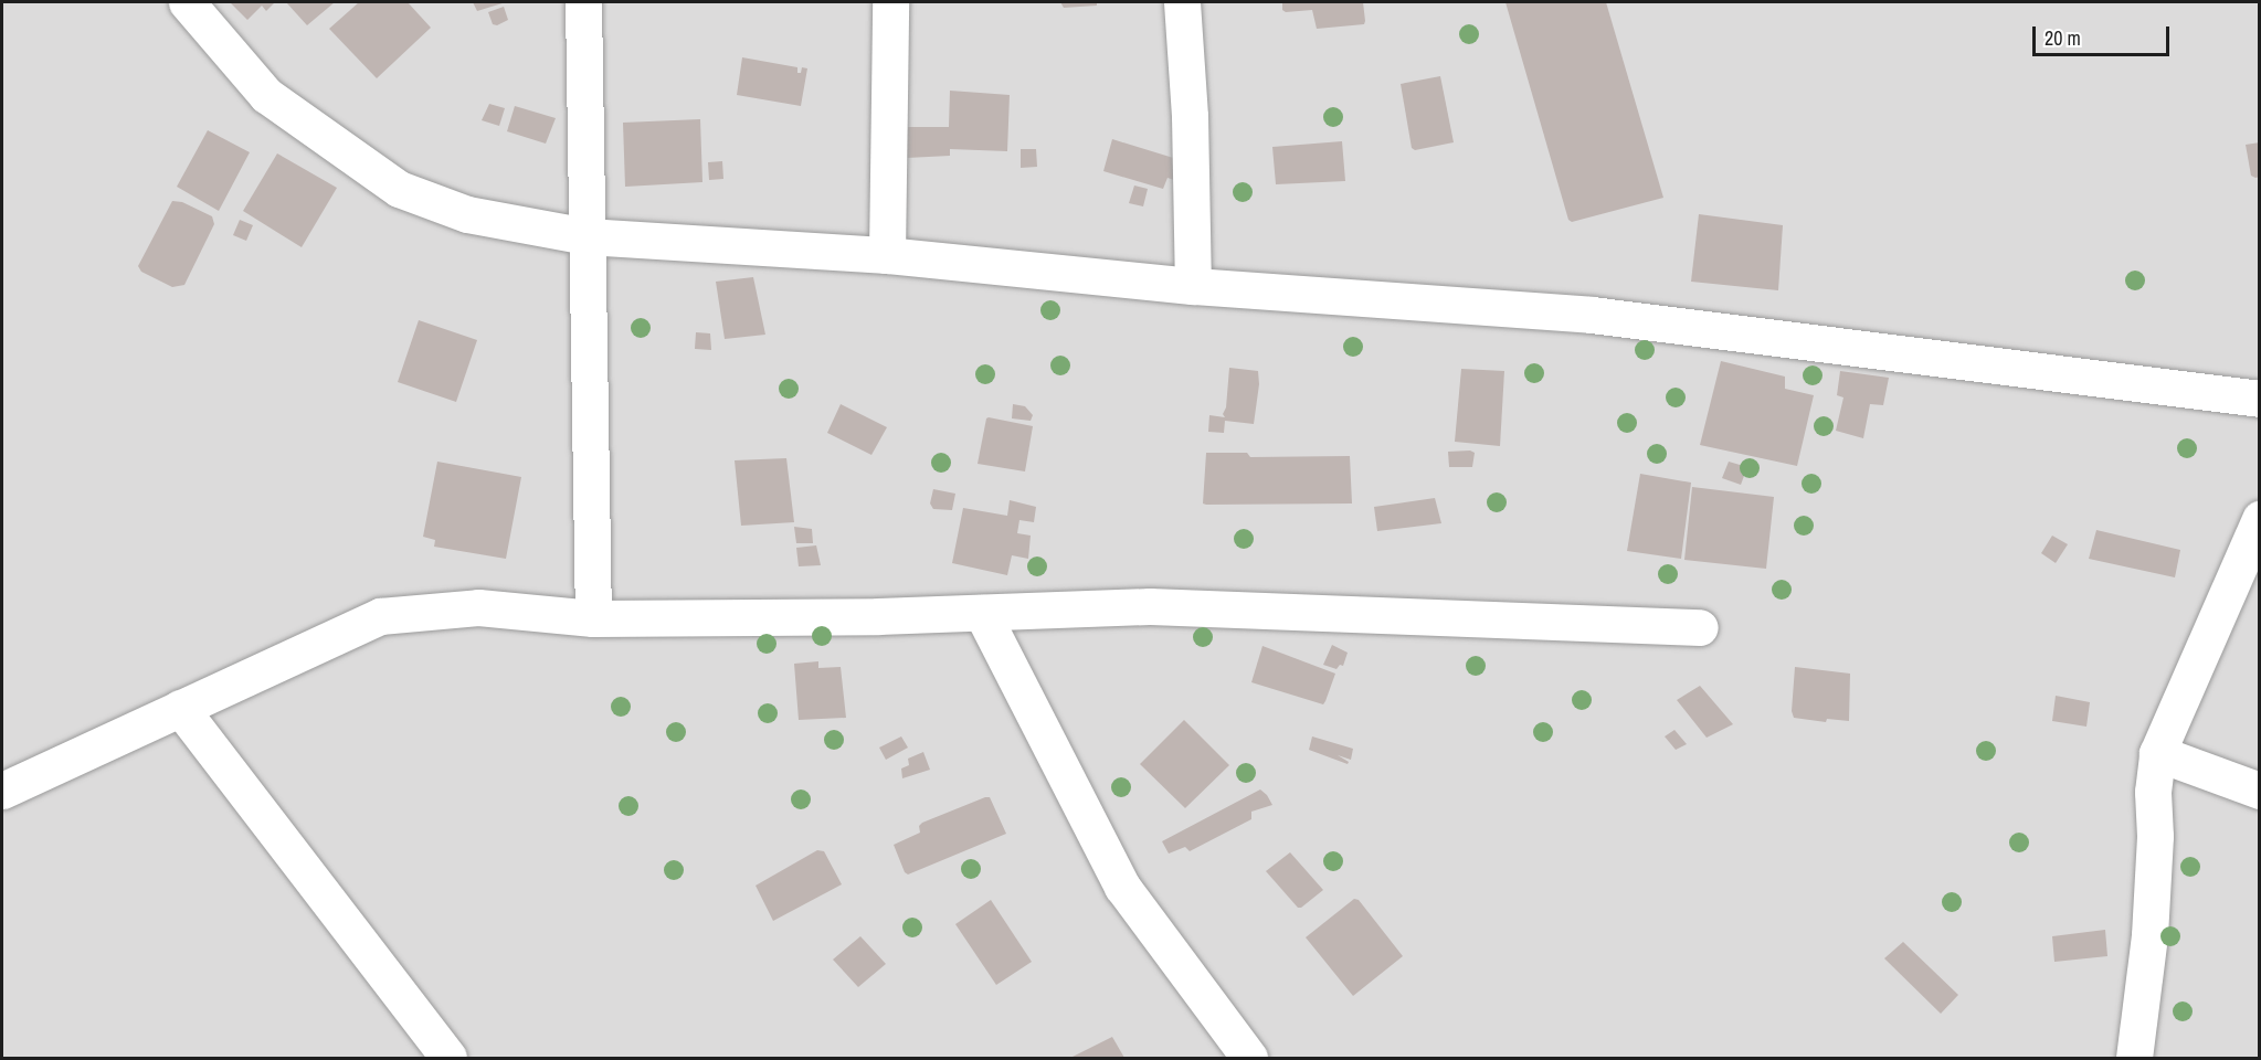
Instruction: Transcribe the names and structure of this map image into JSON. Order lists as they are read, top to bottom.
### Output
{
  "scale_bar": "20 m"
}
